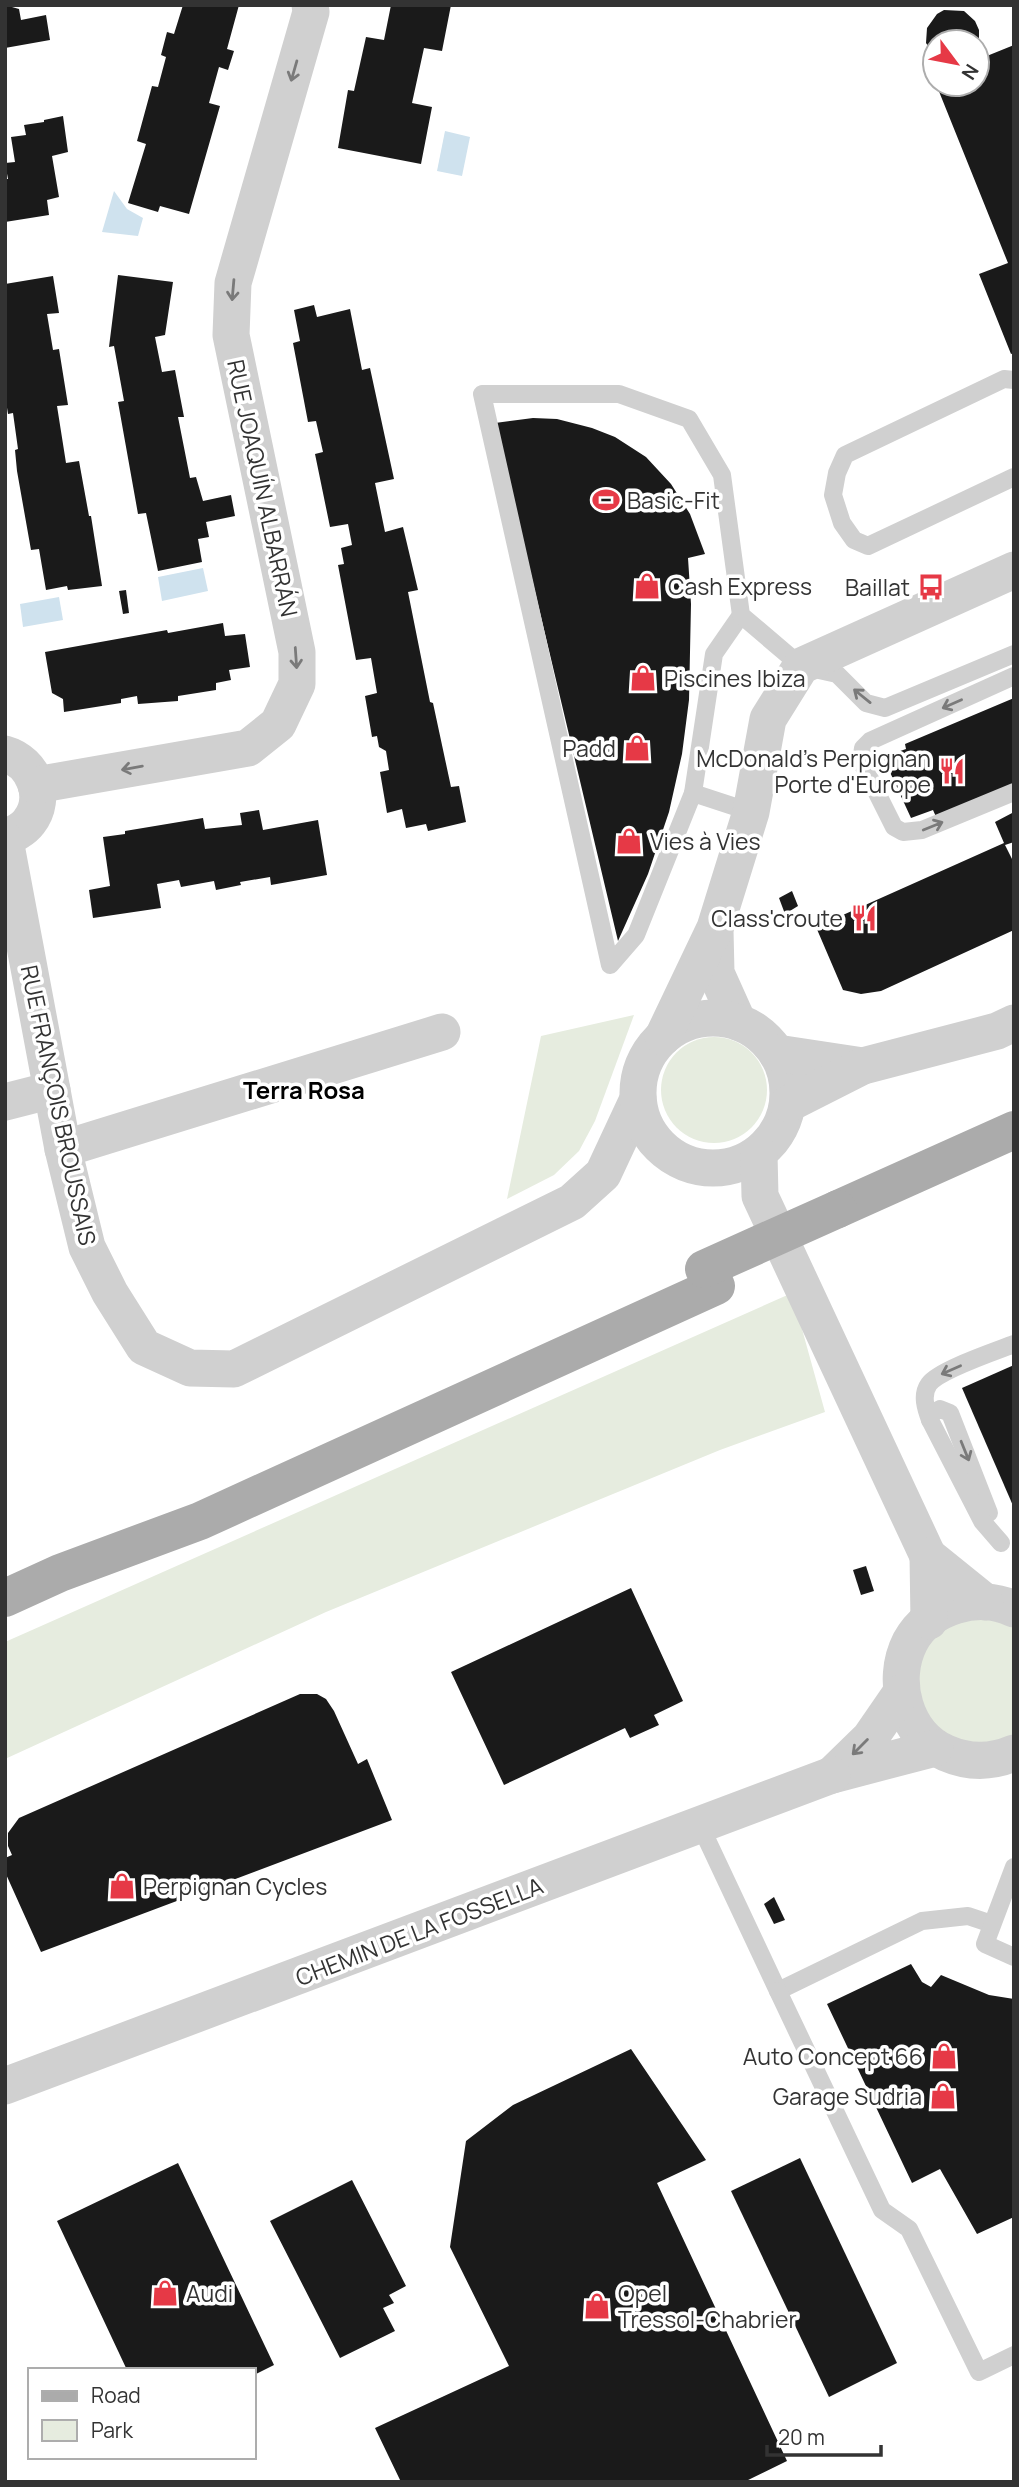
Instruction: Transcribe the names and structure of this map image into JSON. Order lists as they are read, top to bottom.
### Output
{
  "streets": {
    "street": ["RUE JOAQUÍN ALBARRÁN", "RUE FRANÇOIS BROUSSAIS", "CHEMIN DE LA FOSSELLA"]
  },
  "one_way": ["RUE JOAQUÍN ALBARRÁN"],
  "districts": ["Terra Rosa"],
  "places": {
    "sports": ["Basic-Fit"],
    "shop": [
      "Cash Express",
      "Piscines Ibiza",
      "Padd",
      "Vies à Vies",
      "Perpignan Cycles",
      "Auto Concept 66",
      "Garage Sudria",
      "Audi",
      "Opel Tressol-Chabrier"
    ],
    "bus stop": ["Baillat"],
    "restaurant": ["McDonald's Perpignan Porte d'Europe", "Class'croute"]
  },
  "legend": ["Road", "Park"],
  "scale_bar": "20 m",
  "north": "bottom right"
}
